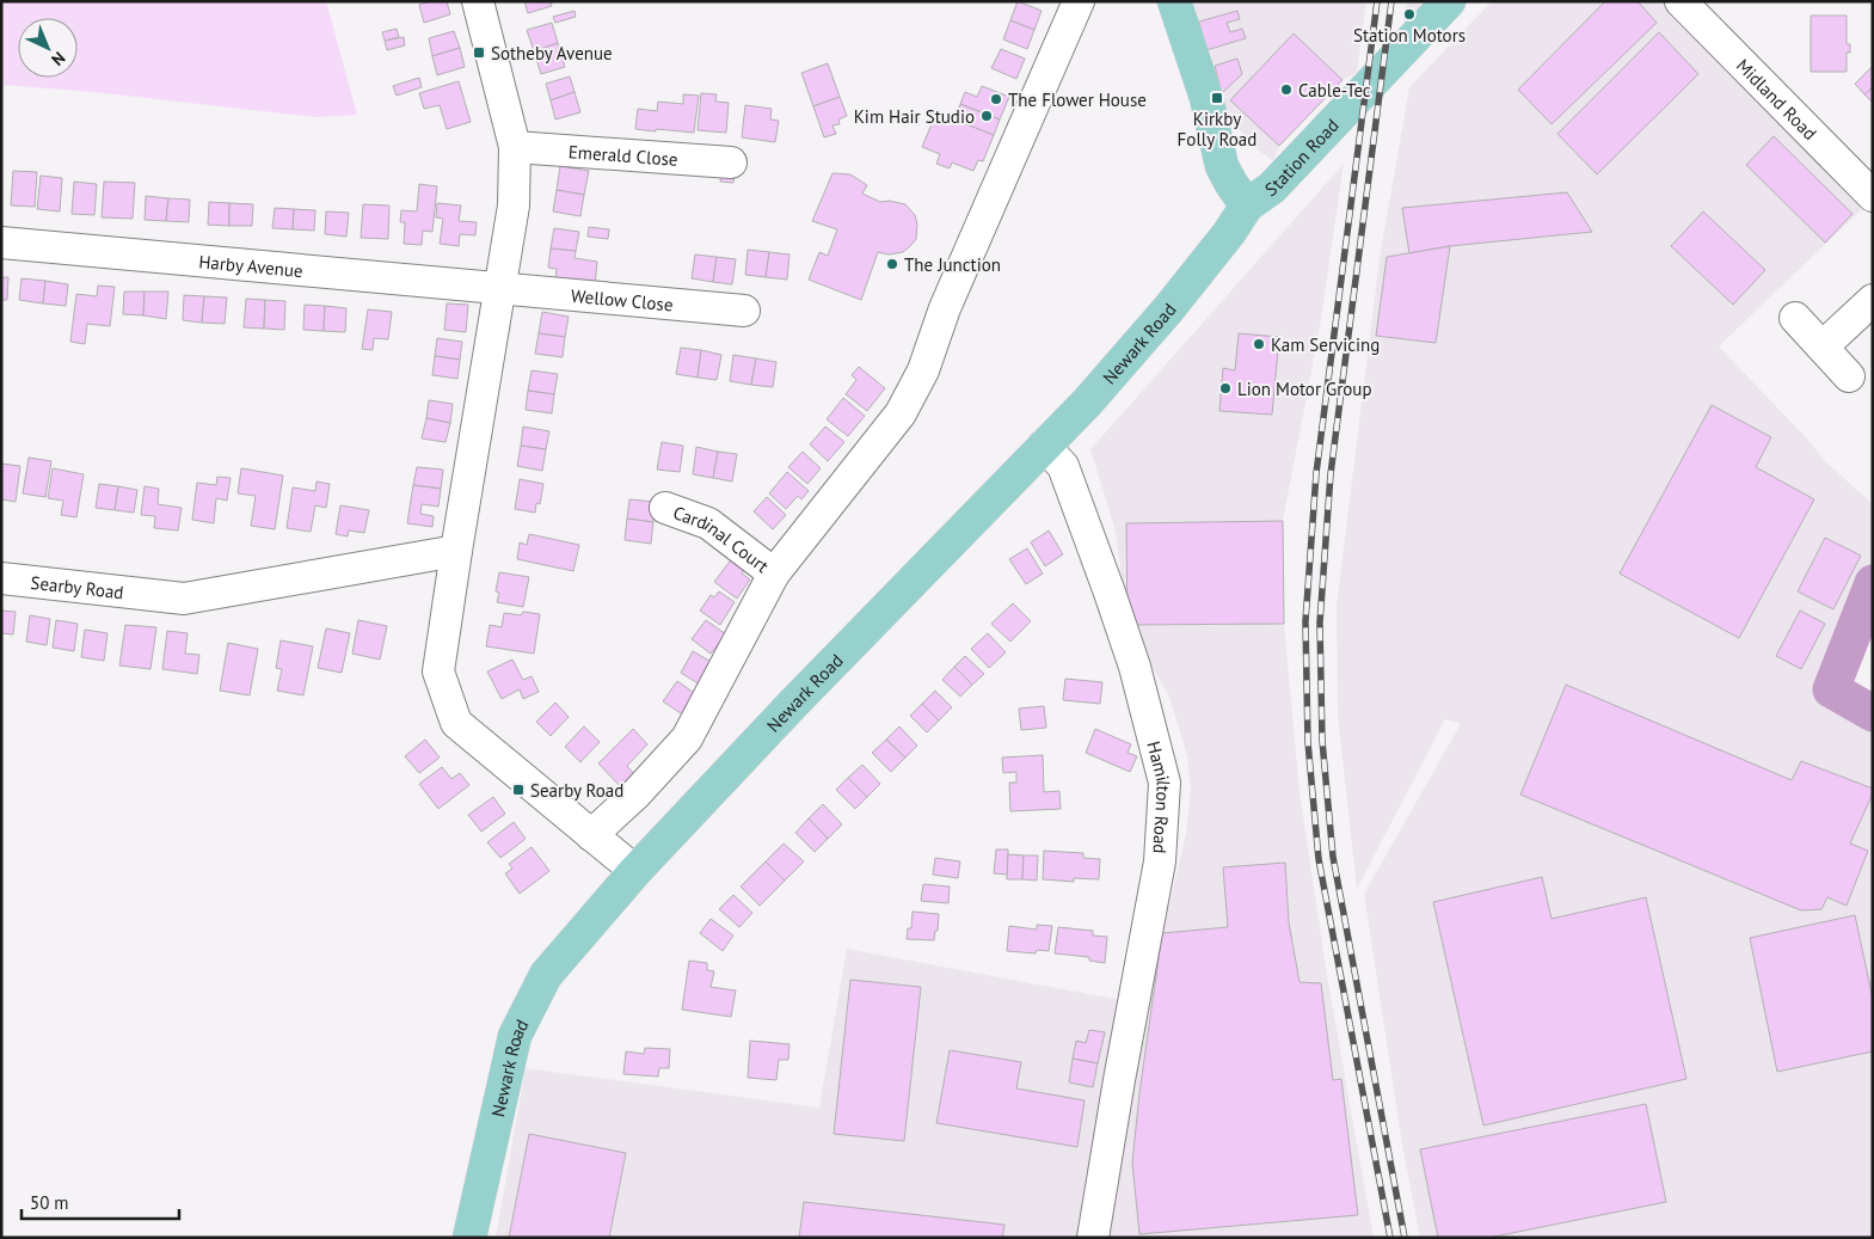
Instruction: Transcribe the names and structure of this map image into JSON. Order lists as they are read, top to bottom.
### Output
{
  "streets": {
    "main road": ["Station Road", "Newark Road"],
    "street": [
      "Midland Road",
      "Emerald Close",
      "Harby Avenue",
      "Wellow Close",
      "Cardinal Court",
      "Searby Road",
      "Hamilton Road"
    ]
  },
  "crossings": [
    ["Station Road", "Newark Road"],
    ["Harby Avenue", "Wellow Close"],
    ["Newark Road", "Hamilton Road"]
  ],
  "places": {
    "other": [
      "Station Motors",
      "Cable-Tec",
      "The Flower House",
      "Kim Hair Studio",
      "The Junction",
      "Kam Servicing",
      "Lion Motor Group"
    ],
    "transit": ["Sotheby Avenue", "Kirkby Folly Road", "Searby Road"]
  },
  "scale_bar": "50 m",
  "north": "bottom right"
}
